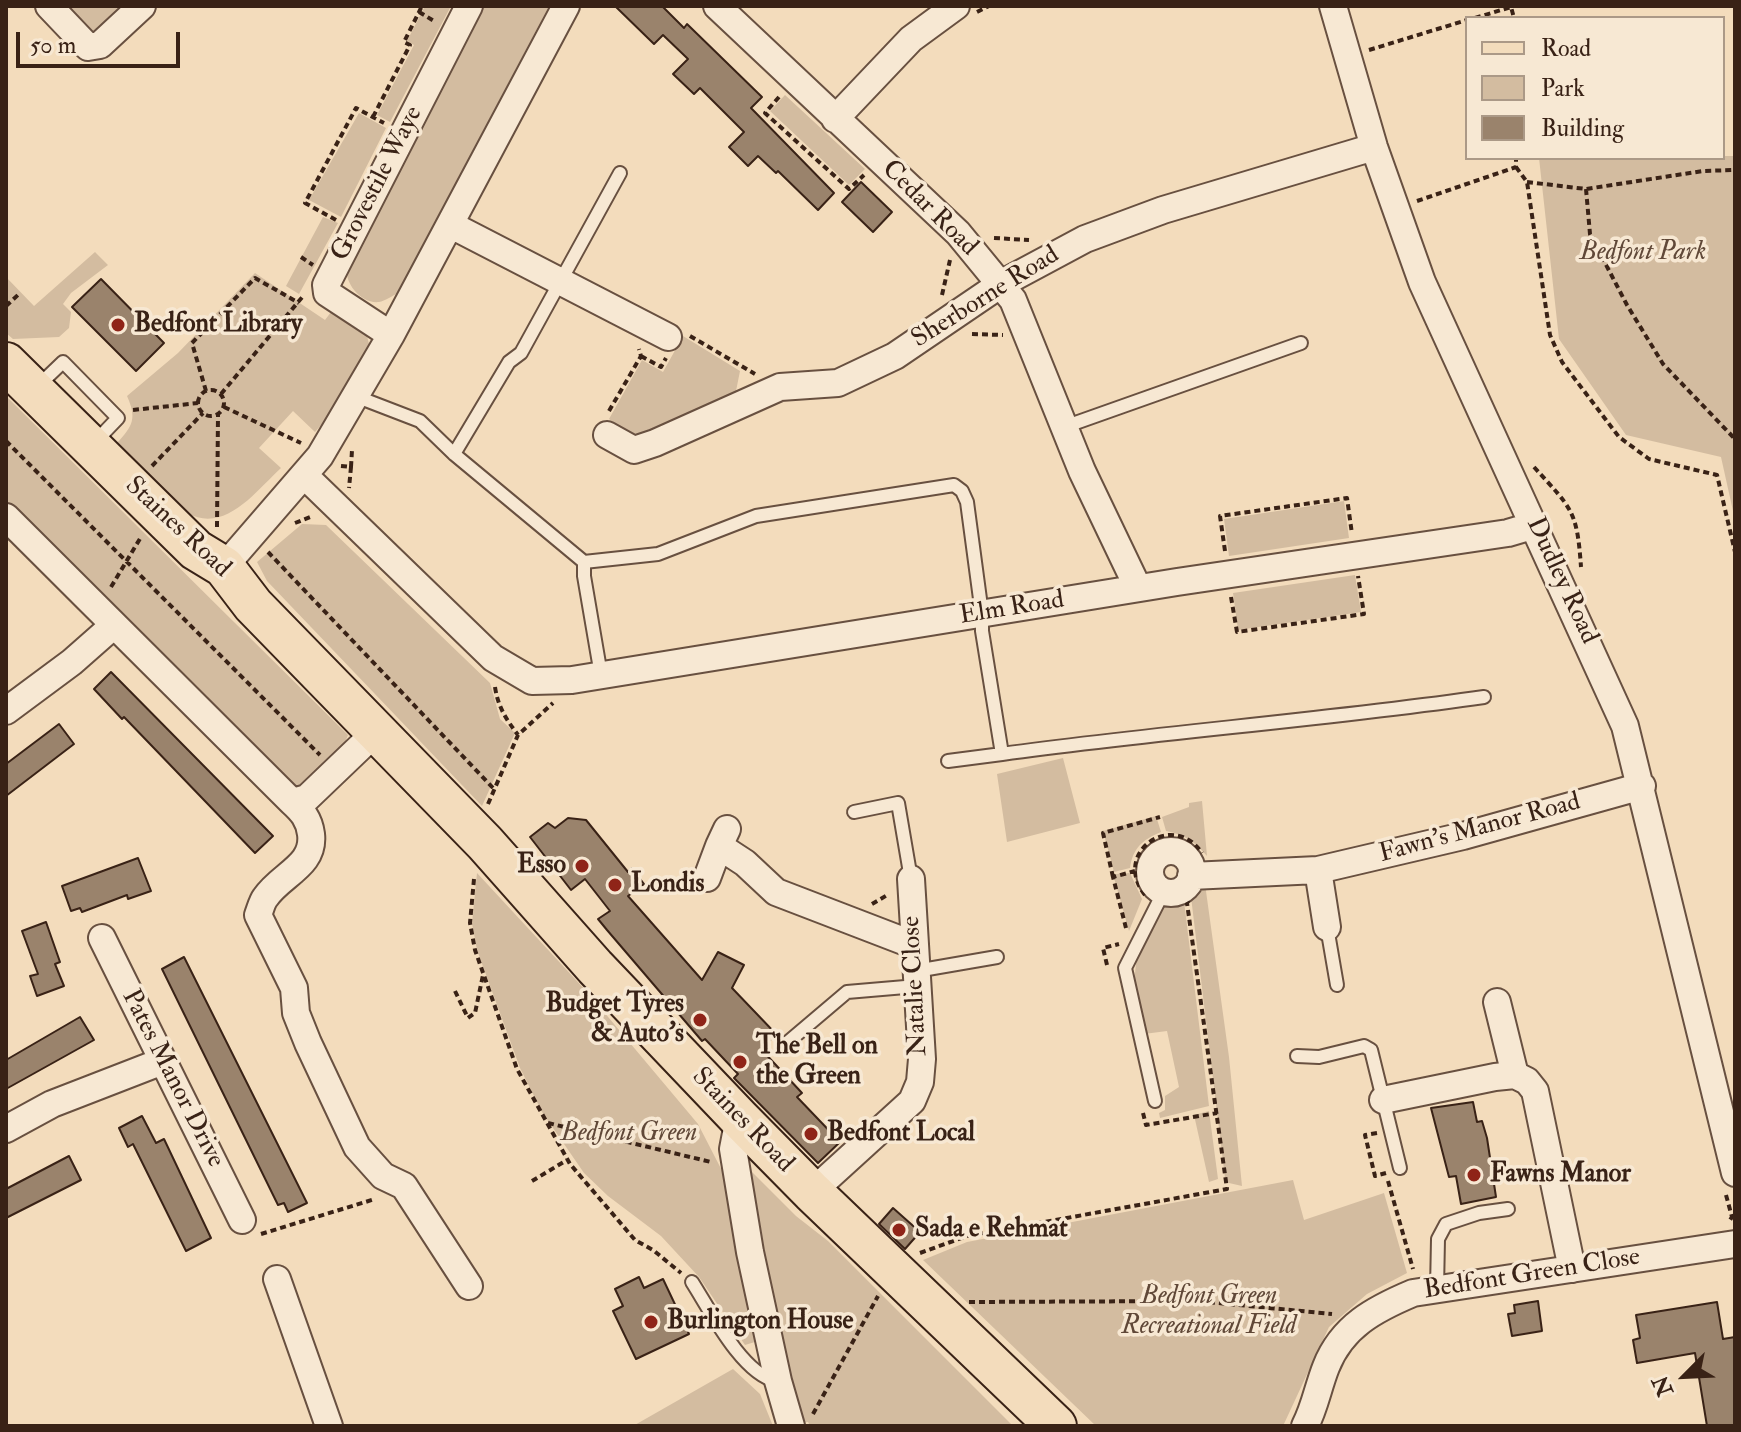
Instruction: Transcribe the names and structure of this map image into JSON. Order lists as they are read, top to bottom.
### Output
{
  "streets": {
    "main road": ["Staines Road"],
    "street": [
      "Grovestile Waye",
      "Cedar Road",
      "Sherborne Road",
      "Dudley Road",
      "Elm Road",
      "Fawn's Manor Road",
      "Natalie Close",
      "Pates Manor Drive",
      "Bedfont Green Close"
    ]
  },
  "crossings": [
    ["Cedar Road", "Sherborne Road"],
    ["Cedar Road", "Elm Road"],
    ["Sherborne Road", "Dudley Road"],
    ["Staines Road", "Natalie Close"],
    ["Dudley Road", "Elm Road"],
    ["Dudley Road", "Fawn's Manor Road"]
  ],
  "parks": ["Bedfont Park", "Bedfont Green", "Bedfont Green Recreational Field"],
  "places": [
    "Bedfont Library",
    "Esso",
    "Londis",
    "Budget Tyres & Auto's",
    "The Bell on the Green",
    "Bedfont Local",
    "Fawns Manor",
    "Sada e Rehmat",
    "Burlington House"
  ],
  "legend": ["Road", "Park", "Building"],
  "scale_bar": "50 m",
  "north": "bottom left"
}
